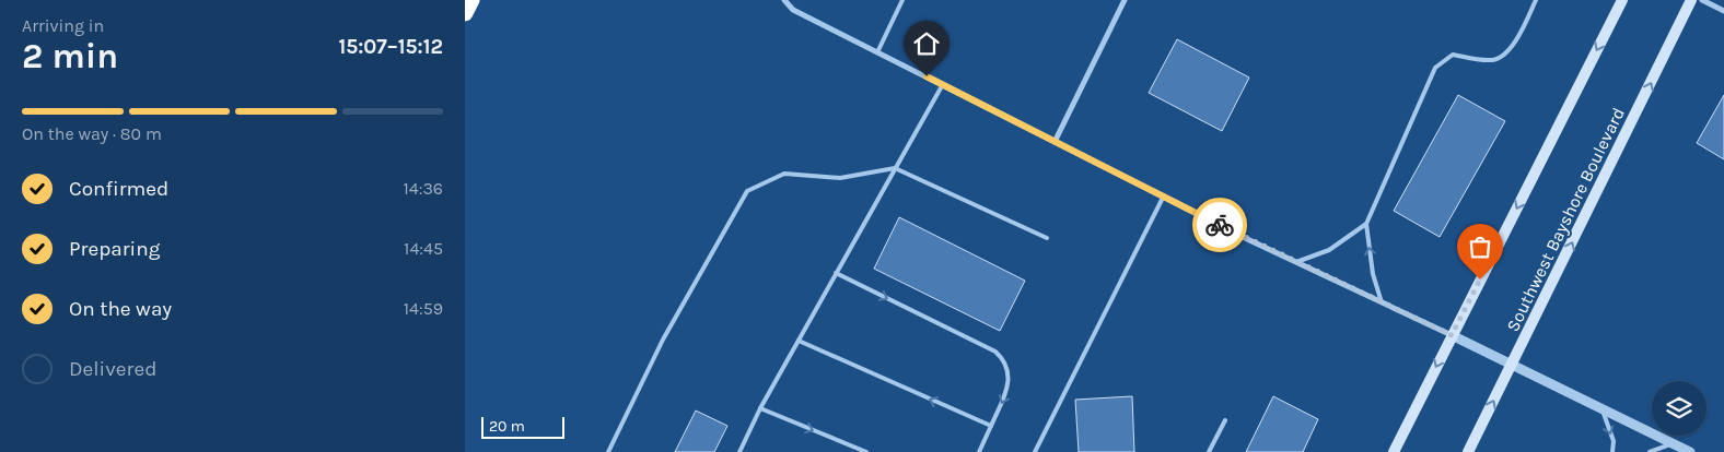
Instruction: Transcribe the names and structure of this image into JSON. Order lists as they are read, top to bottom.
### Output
{
  "streets": {
    "main road": ["Southwest Bayshore Boulevard"]
  },
  "scale_bar": "20 m",
  "page": {
    "heading": ["2 min", "Arriving in", "15:07–15:12"],
    "bar": "On the way · 80 m",
    "list": [
      ["Confirmed", "14:36"],
      ["Preparing", "14:45"],
      ["On the way", "14:59"],
      "Delivered"
    ],
    "scale": "20 m"
  }
}
